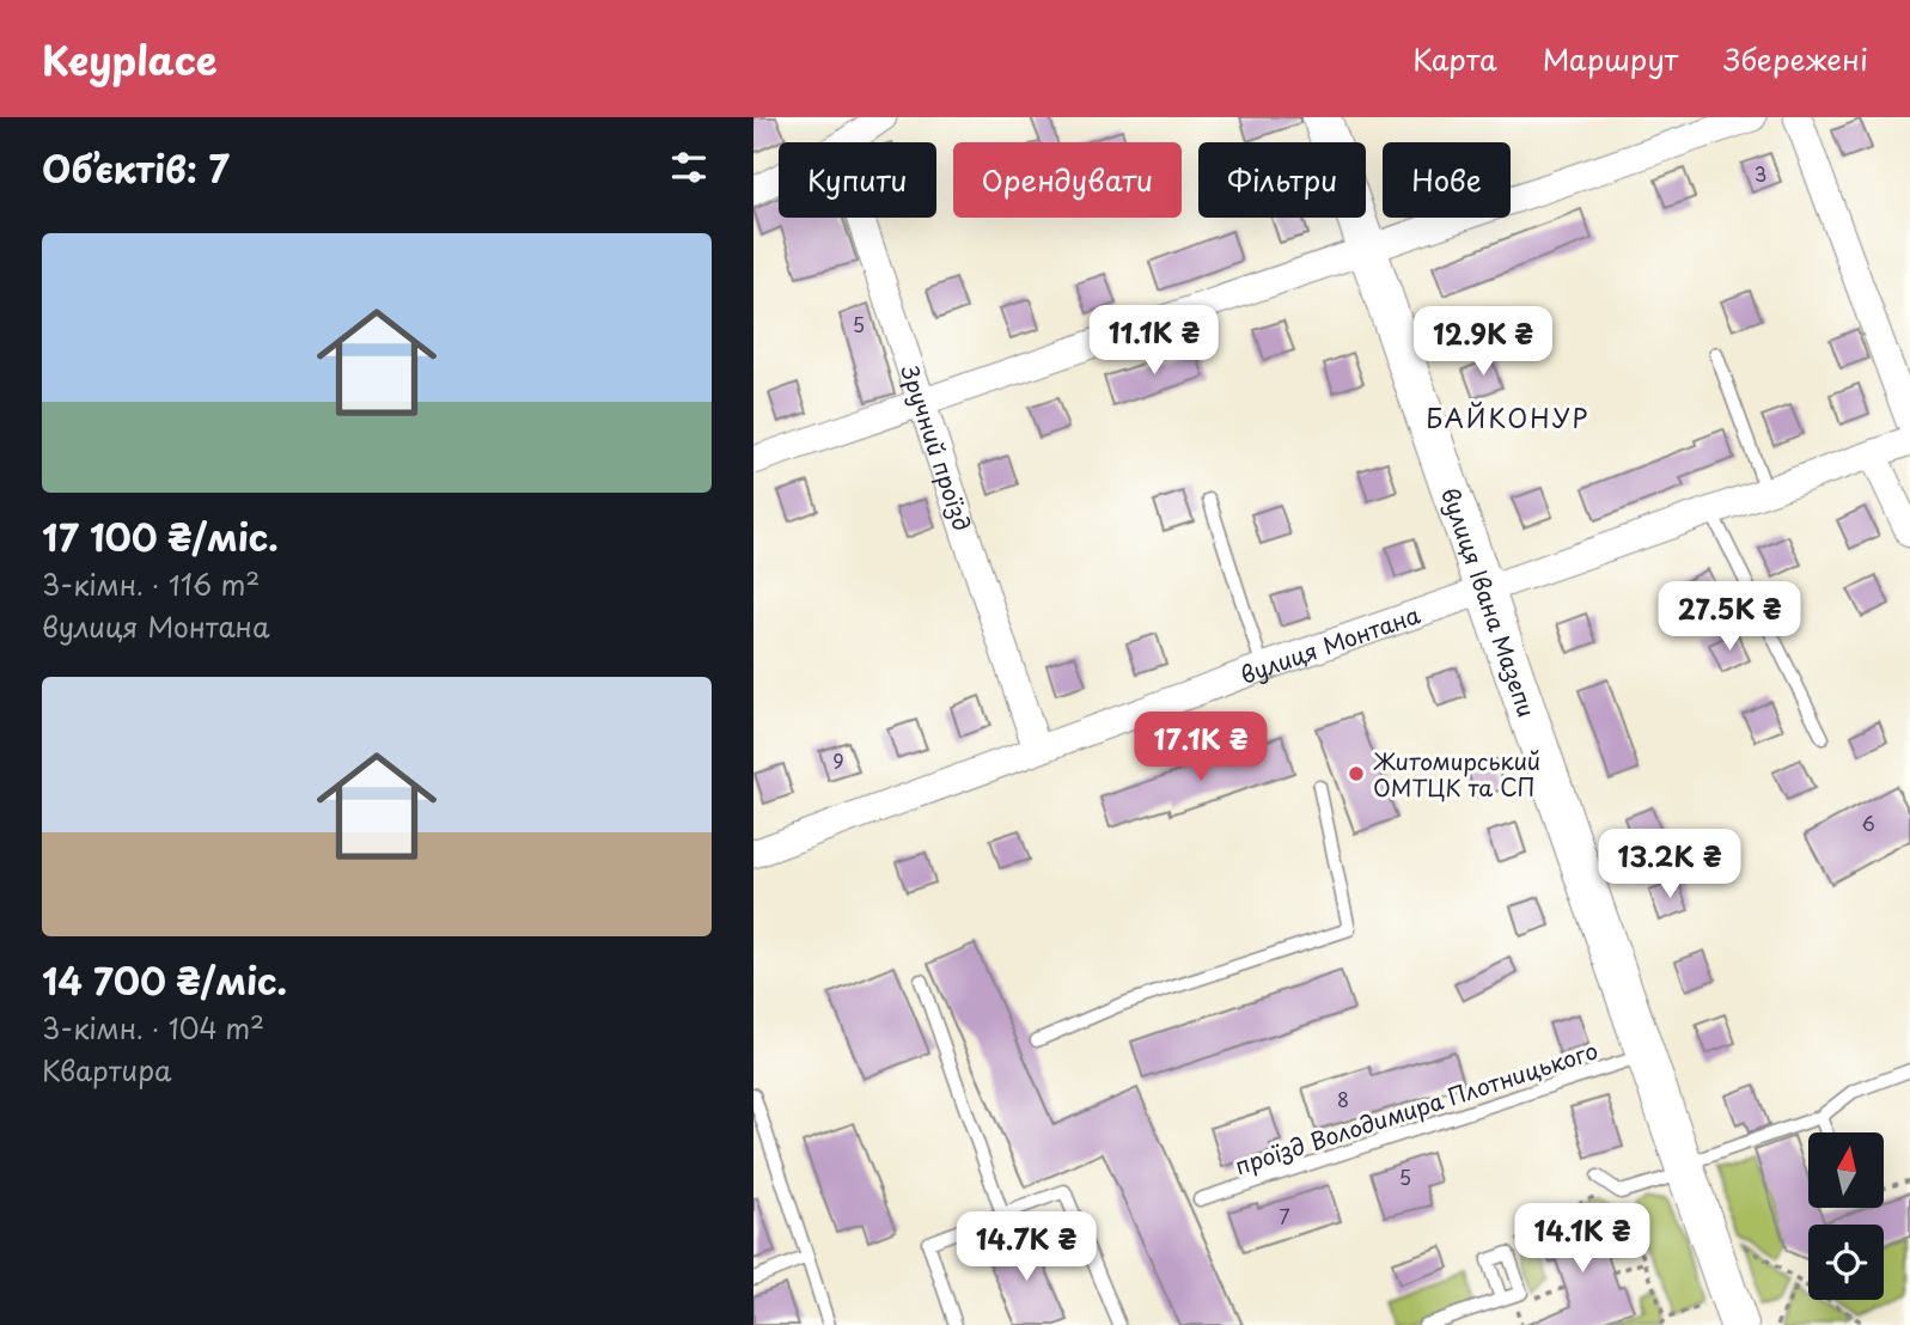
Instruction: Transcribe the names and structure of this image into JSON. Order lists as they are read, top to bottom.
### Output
{
  "streets": {
    "main road": ["вулиця Івана Мазепи"],
    "street": ["Зручний проїзд", "вулиця Монтана"],
    "lane": ["проїзд Володимира Плотницького"]
  },
  "crossings": [
    ["Зручний проїзд", "вулиця Монтана"],
    ["вулиця Івана Мазепи", "вулиця Монтана"],
    ["вулиця Івана Мазепи", "проїзд Володимира Плотницького"]
  ],
  "districts": ["БАЙКОНУР"],
  "places": ["Житомирський ОМТЦК та СП"],
  "house_numbers": [
    "3",
    "5",
    "9",
    "6",
    "8",
    "5",
    "7"
  ],
  "north": "top",
  "page": {
    "header": "Keyplace",
    "nav": ["Карта", "Маршрут", "Збережені"],
    "heading": "Об’єктів: 7",
    "chip": [
      "Купити",
      "Орендувати",
      "Фільтри",
      "Нове"
    ],
    "list": [
      {
        "name": "17 100 ₴/міс.",
        "note": "3-кімн. · 116 m² · вулиця Монтана"
      },
      {
        "name": "14 700 ₴/міс.",
        "note": "3-кімн. · 104 m² · Квартира"
      }
    ],
    "price": [
      "11.1K ₴",
      "12.9K ₴",
      "27.5K ₴",
      "17.1K ₴",
      "13.2K ₴",
      "14.1K ₴",
      "14.7K ₴"
    ]
  }
}
